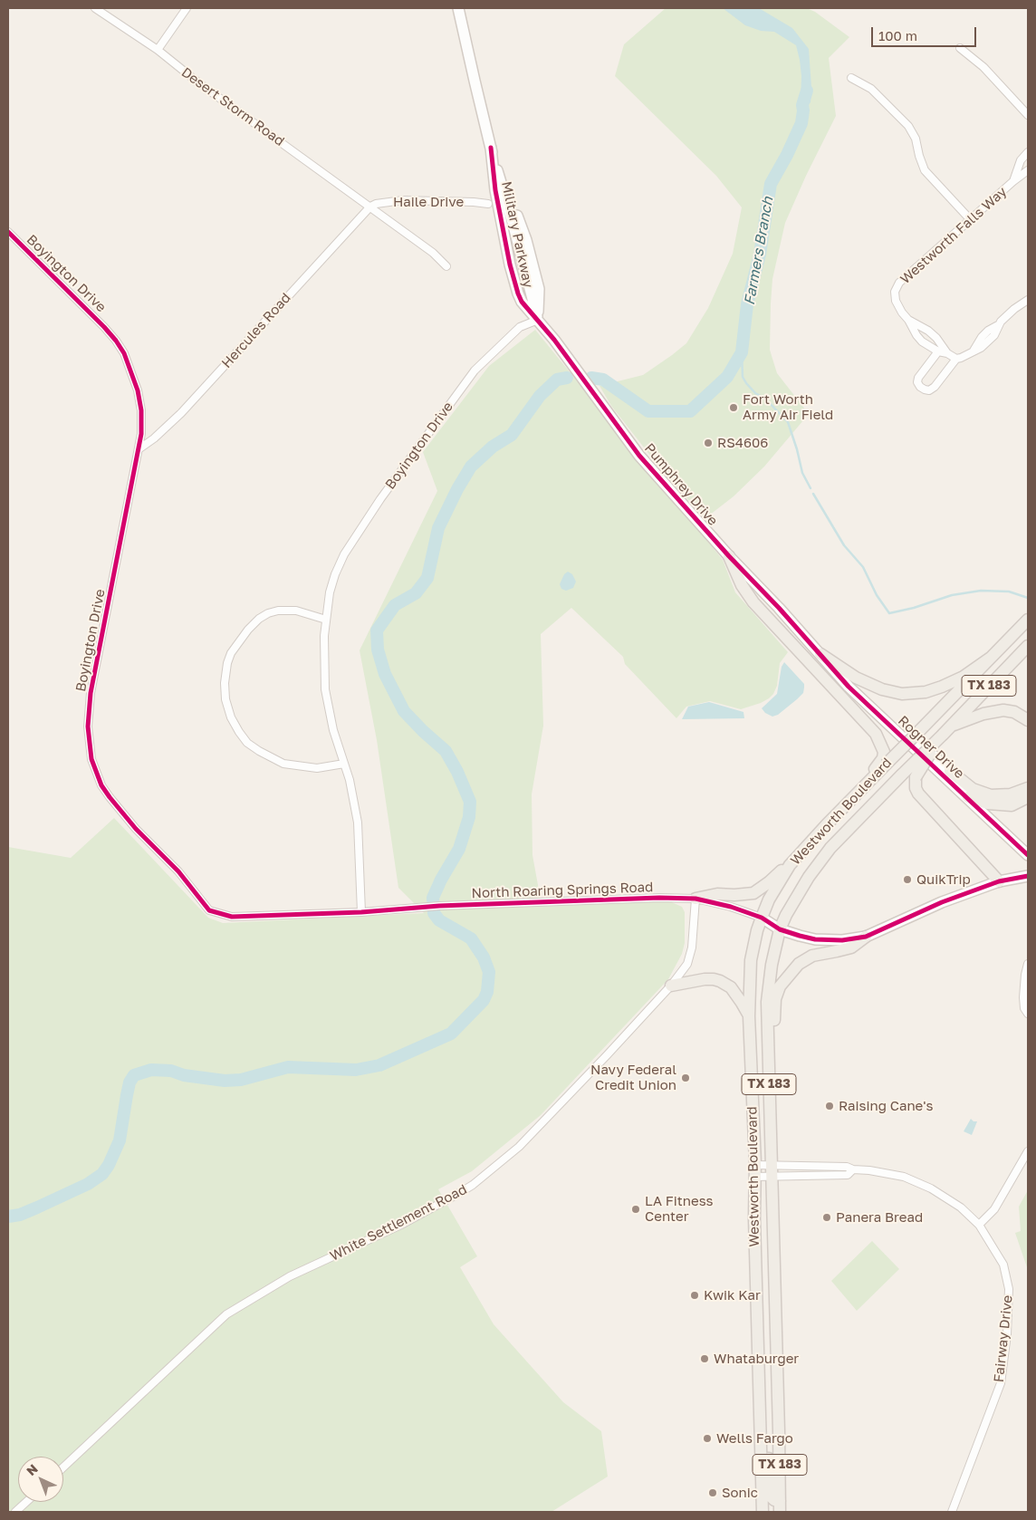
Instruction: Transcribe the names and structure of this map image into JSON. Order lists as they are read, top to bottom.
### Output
{
  "streets": {
    "main road": ["TX 183", "Westworth Boulevard"],
    "street": [
      "Desert Storm Road",
      "Haile Drive",
      "Military Parkway",
      "Westworth Falls Way",
      "Boyington Drive",
      "Hercules Road",
      "Pumphrey Drive",
      "Rogner Drive",
      "North Roaring Springs Road",
      "White Settlement Road",
      "Fairway Drive"
    ]
  },
  "crossings": [
    ["Desert Storm Road", "Haile Drive"],
    ["Desert Storm Road", "Hercules Road"],
    ["Haile Drive", "Hercules Road"],
    ["Military Parkway", "Boyington Drive"],
    ["Military Parkway", "Pumphrey Drive"],
    ["Boyington Drive", "Hercules Road"],
    ["Boyington Drive", "Pumphrey Drive"],
    ["Boyington Drive", "North Roaring Springs Road"],
    ["Pumphrey Drive", "Rogner Drive"],
    ["Westworth Boulevard", "North Roaring Springs Road"],
    ["Westworth Boulevard", "Fairway Drive"],
    ["North Roaring Springs Road", "White Settlement Road"]
  ],
  "water": ["Farmers Branch"],
  "places": [
    "Fort Worth Army Air Field",
    "RS4606",
    "QuikTrip",
    "Navy Federal Credit Union",
    "Raising Cane's",
    "LA Fitness Center",
    "Panera Bread",
    "Kwik Kar",
    "Whataburger",
    "Wells Fargo",
    "Sonic"
  ],
  "scale_bar": "100 m",
  "north": "top left"
}
